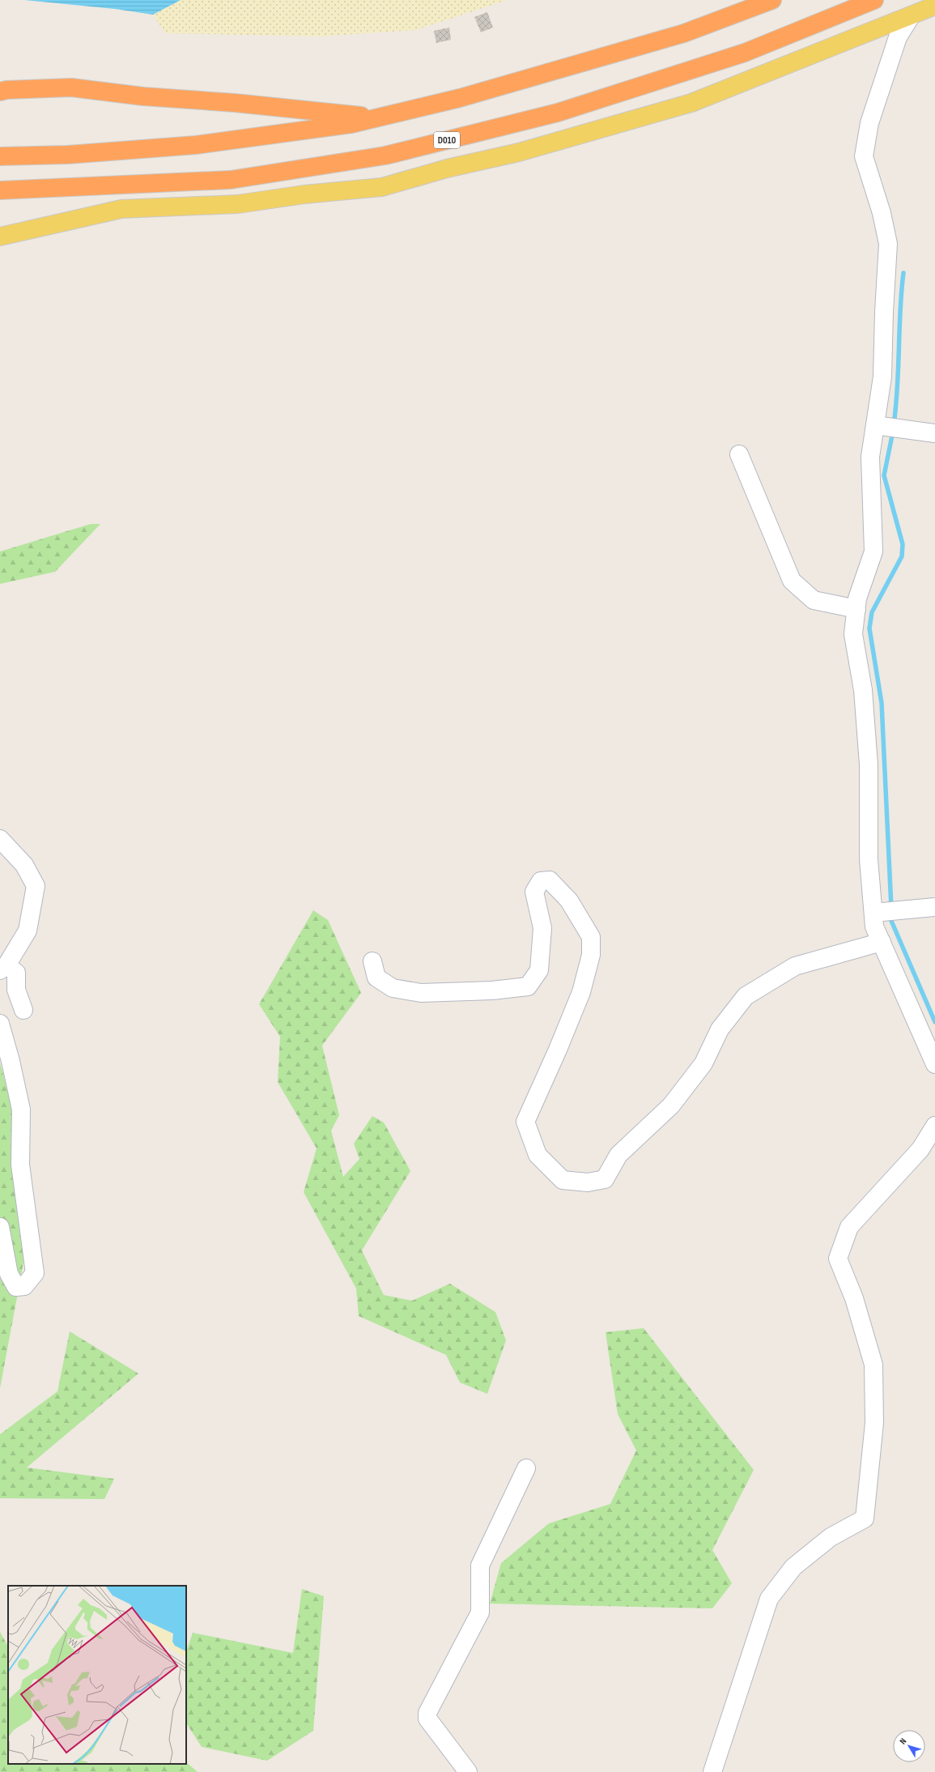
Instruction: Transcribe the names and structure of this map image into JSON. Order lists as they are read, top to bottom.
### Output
{
  "streets": {
    "highway": ["D010"]
  },
  "north": "top left"
}
